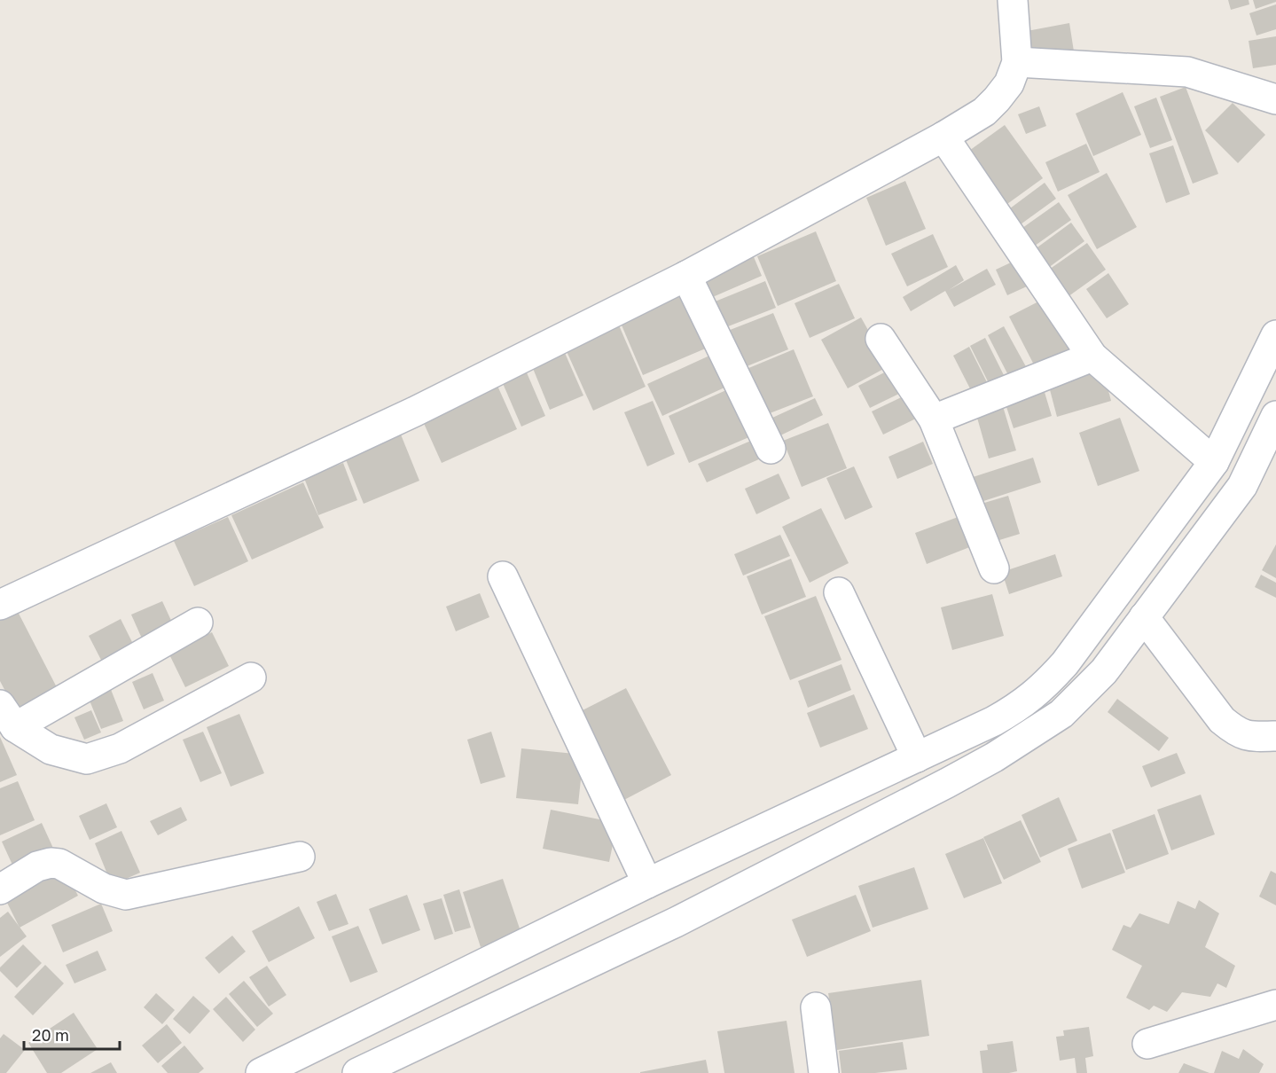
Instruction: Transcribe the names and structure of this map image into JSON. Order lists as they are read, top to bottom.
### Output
{
  "scale_bar": "20 m"
}
